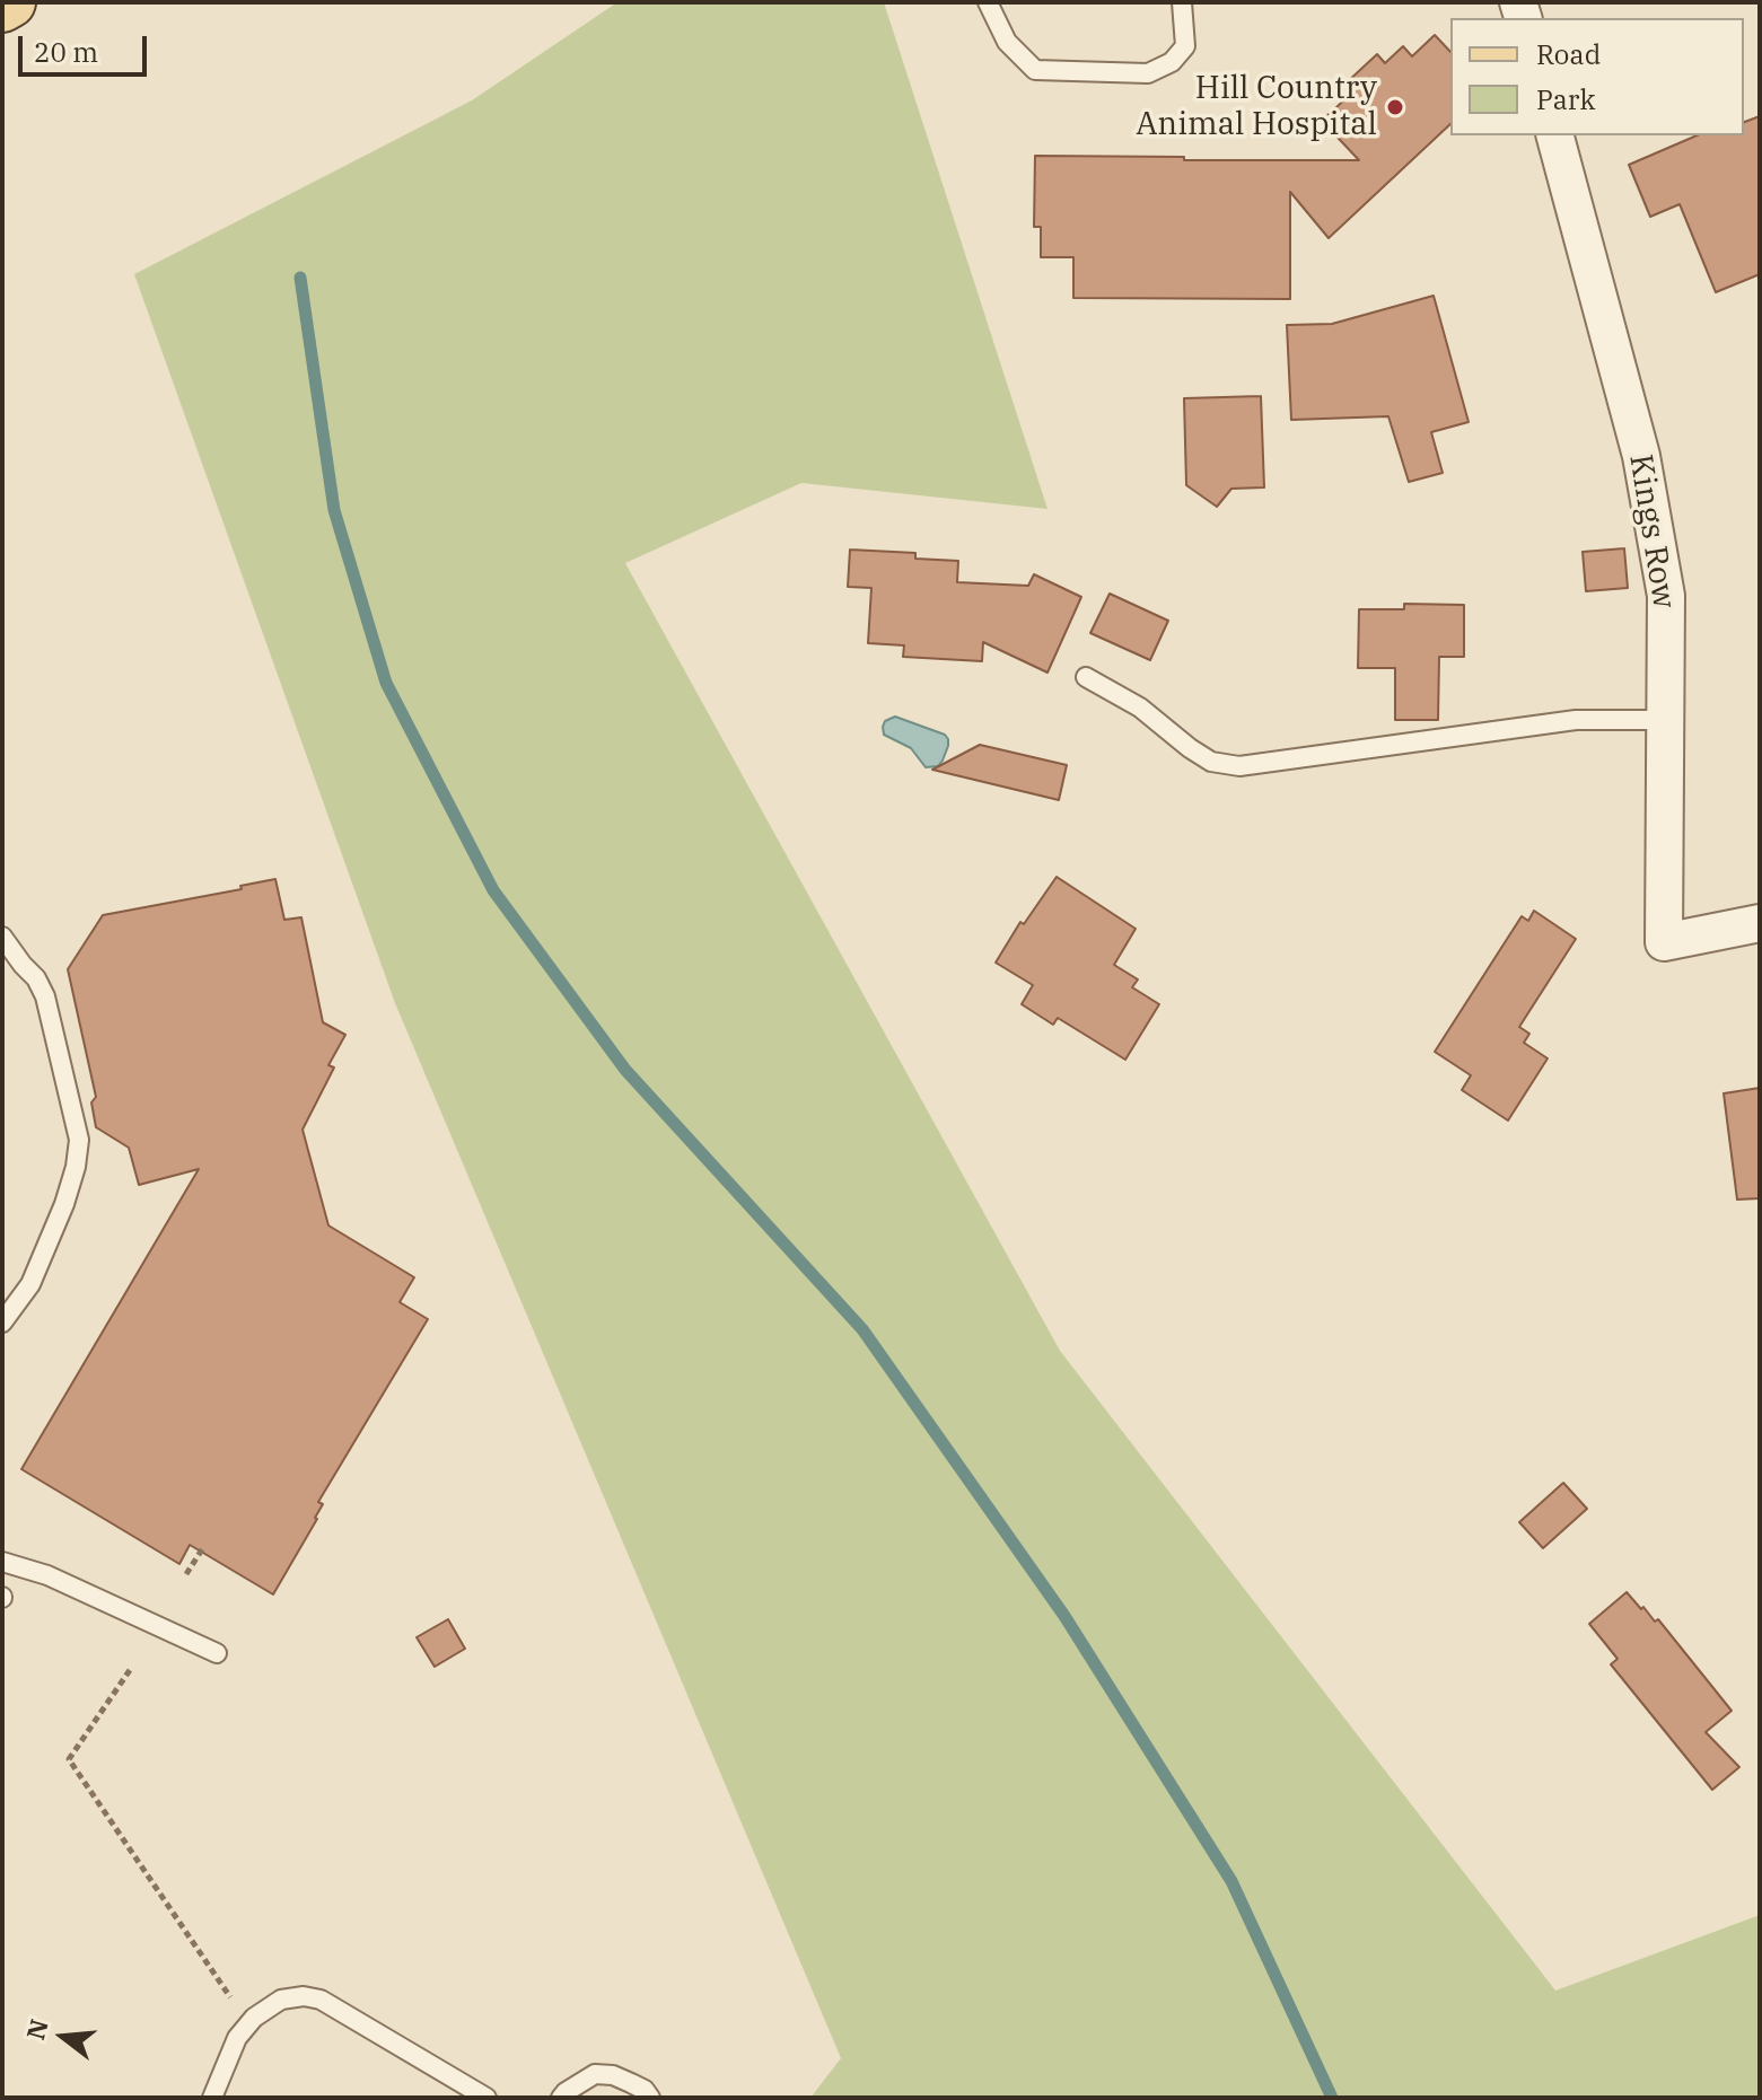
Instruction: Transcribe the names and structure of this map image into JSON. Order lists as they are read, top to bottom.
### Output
{
  "streets": {
    "street": ["Kings Row"]
  },
  "places": ["Hill Country Animal Hospital"],
  "legend": ["Road", "Park"],
  "scale_bar": "20 m",
  "north": "left"
}
